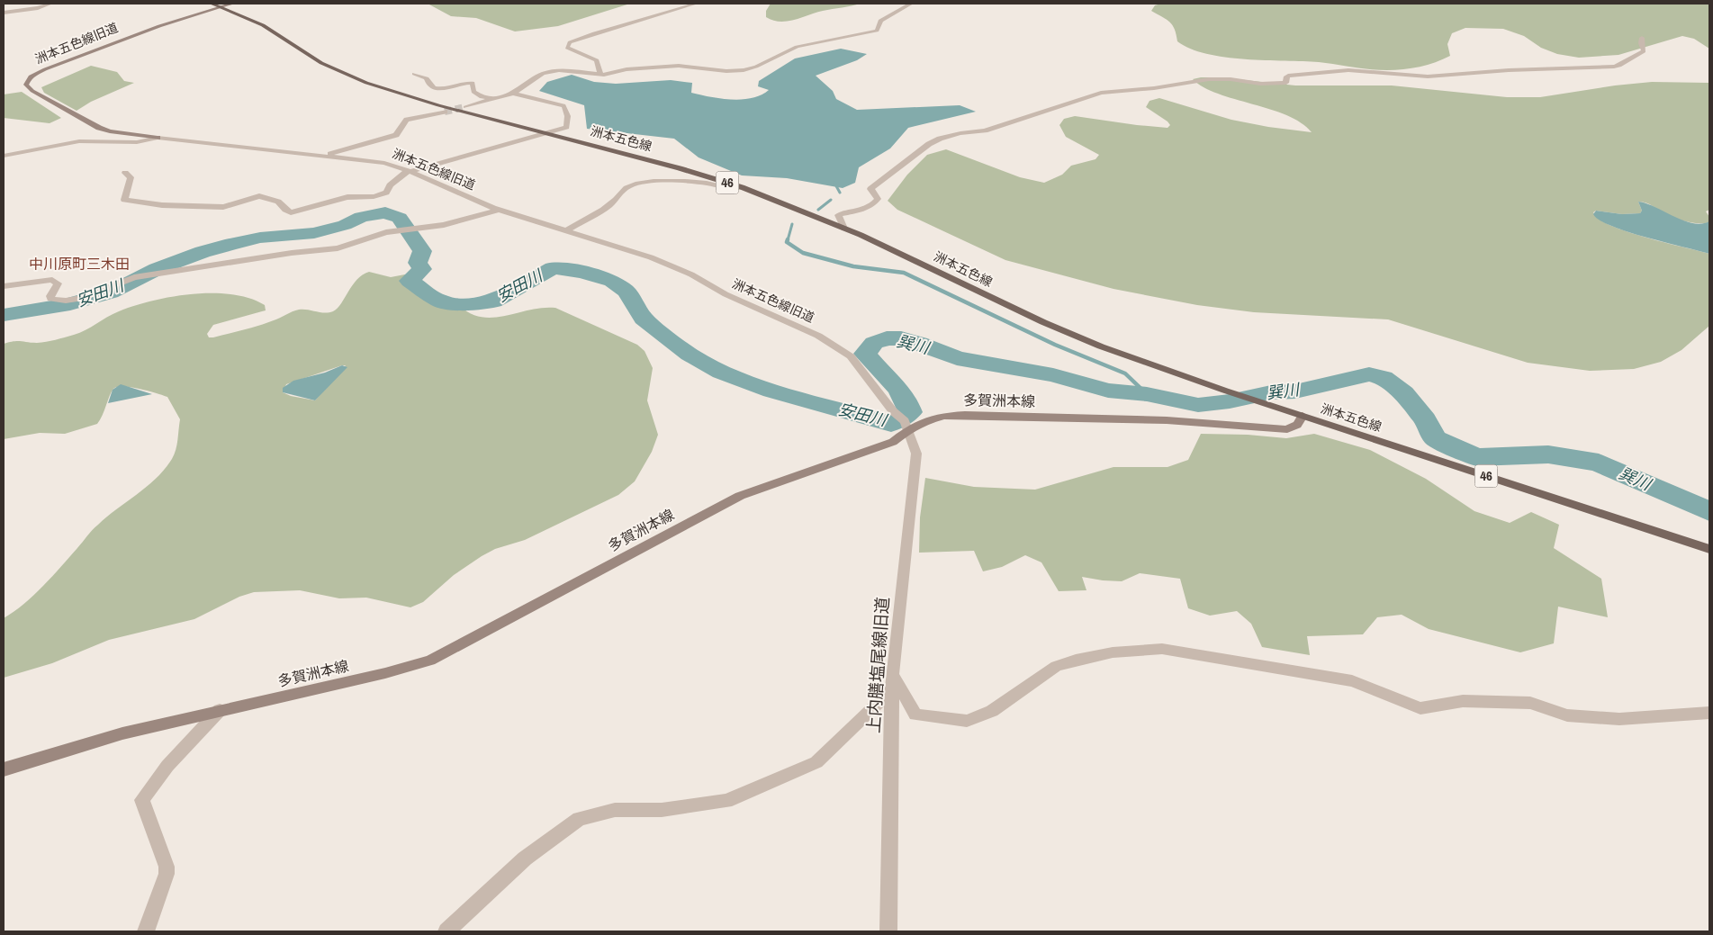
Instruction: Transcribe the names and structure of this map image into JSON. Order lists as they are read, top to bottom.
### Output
{
  "streets": {
    "main road": [
      "洲本五色線旧道",
      "洲本五色線",
      "46",
      "多賀洲本線"
    ],
    "street": ["上内膳塩尾線旧道"]
  },
  "crossings": [
    ["洲本五色線旧道", "洲本五色線"],
    ["洲本五色線旧道", "多賀洲本線"],
    ["洲本五色線旧道", "上内膳塩尾線旧道"],
    ["洲本五色線", "多賀洲本線"],
    ["多賀洲本線", "上内膳塩尾線旧道"]
  ],
  "districts": ["中川原町三木田"],
  "water": ["安田川", "巽川"]
}
